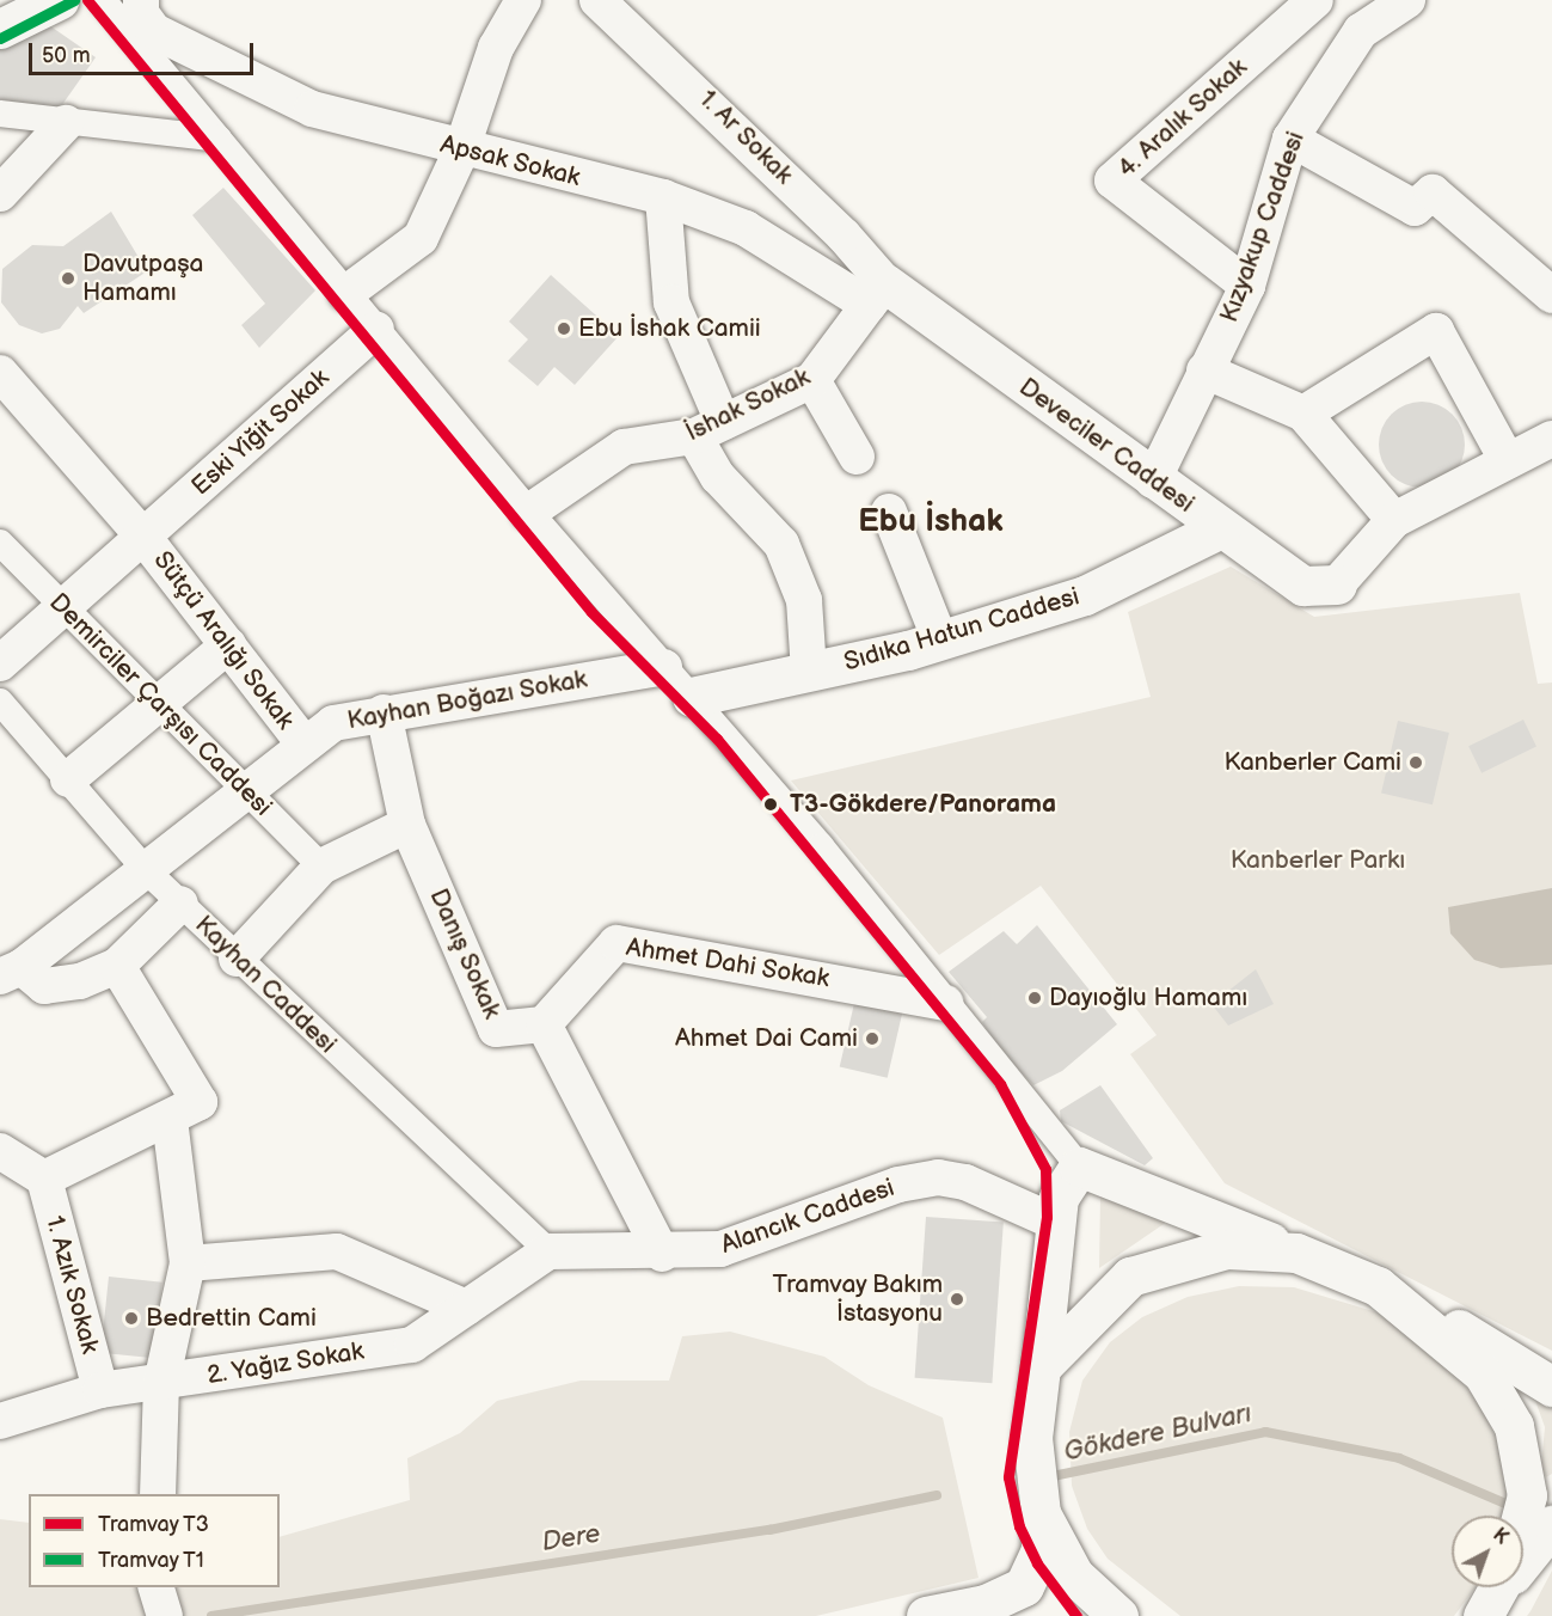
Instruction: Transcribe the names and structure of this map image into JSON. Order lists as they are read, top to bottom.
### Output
{
  "streets": {
    "main road": ["Deveciler Caddesi", "Sıdıka Hatun Caddesi"],
    "street": [
      "4. Aralık Sokak",
      "1. Ar Sokak",
      "Apsak Sokak",
      "Kızyakup Caddesi",
      "İshak Sokak",
      "Eski Yiğit Sokak",
      "Sütçü Aralığı Sokak",
      "Kayhan Boğazı Sokak",
      "Demirciler Çarşısı Caddesi",
      "Danış Sokak",
      "Ahmet Dahi Sokak",
      "Kayhan Caddesi",
      "Alancık Caddesi",
      "1. Azık Sokak",
      "2. Yağız Sokak"
    ]
  },
  "crossings": [
    ["4. Aralık Sokak", "Kızyakup Caddesi"],
    ["1. Ar Sokak", "Apsak Sokak"],
    ["1. Ar Sokak", "İshak Sokak"],
    ["1. Ar Sokak", "Deveciler Caddesi"],
    ["Apsak Sokak", "İshak Sokak"],
    ["Apsak Sokak", "Deveciler Caddesi"],
    ["Kızyakup Caddesi", "Deveciler Caddesi"],
    ["İshak Sokak", "Deveciler Caddesi"],
    ["Eski Yiğit Sokak", "Sütçü Aralığı Sokak"],
    ["Eski Yiğit Sokak", "Demirciler Çarşısı Caddesi"],
    ["Deveciler Caddesi", "Sıdıka Hatun Caddesi"],
    ["Sütçü Aralığı Sokak", "Kayhan Boğazı Sokak"],
    ["Kayhan Boğazı Sokak", "Demirciler Çarşısı Caddesi"],
    ["Kayhan Boğazı Sokak", "Danış Sokak"],
    ["Kayhan Boğazı Sokak", "Kayhan Caddesi"],
    ["Danış Sokak", "Ahmet Dahi Sokak"],
    ["Kayhan Caddesi", "Alancık Caddesi"],
    ["Kayhan Caddesi", "2. Yağız Sokak"],
    ["Alancık Caddesi", "2. Yağız Sokak"],
    ["1. Azık Sokak", "2. Yağız Sokak"]
  ],
  "districts": ["Ebu İshak"],
  "water": ["Gökdere Bulvarı", "Dere"],
  "parks": ["Kanberler Parkı"],
  "places": [
    "Davutpaşa Hamamı",
    "Ebu İshak Camii",
    "Kanberler Cami",
    "T3-Gökdere/Panorama",
    "Dayıoğlu Hamamı",
    "Ahmet Dai Cami",
    "Tramvay Bakım İstasyonu",
    "Bedrettin Cami"
  ],
  "lines": ["tram line T3", "tram line T1"],
  "legend": ["Tramvay T3", "Tramvay T1"],
  "scale_bar": "50 m",
  "north": "top right"
}
